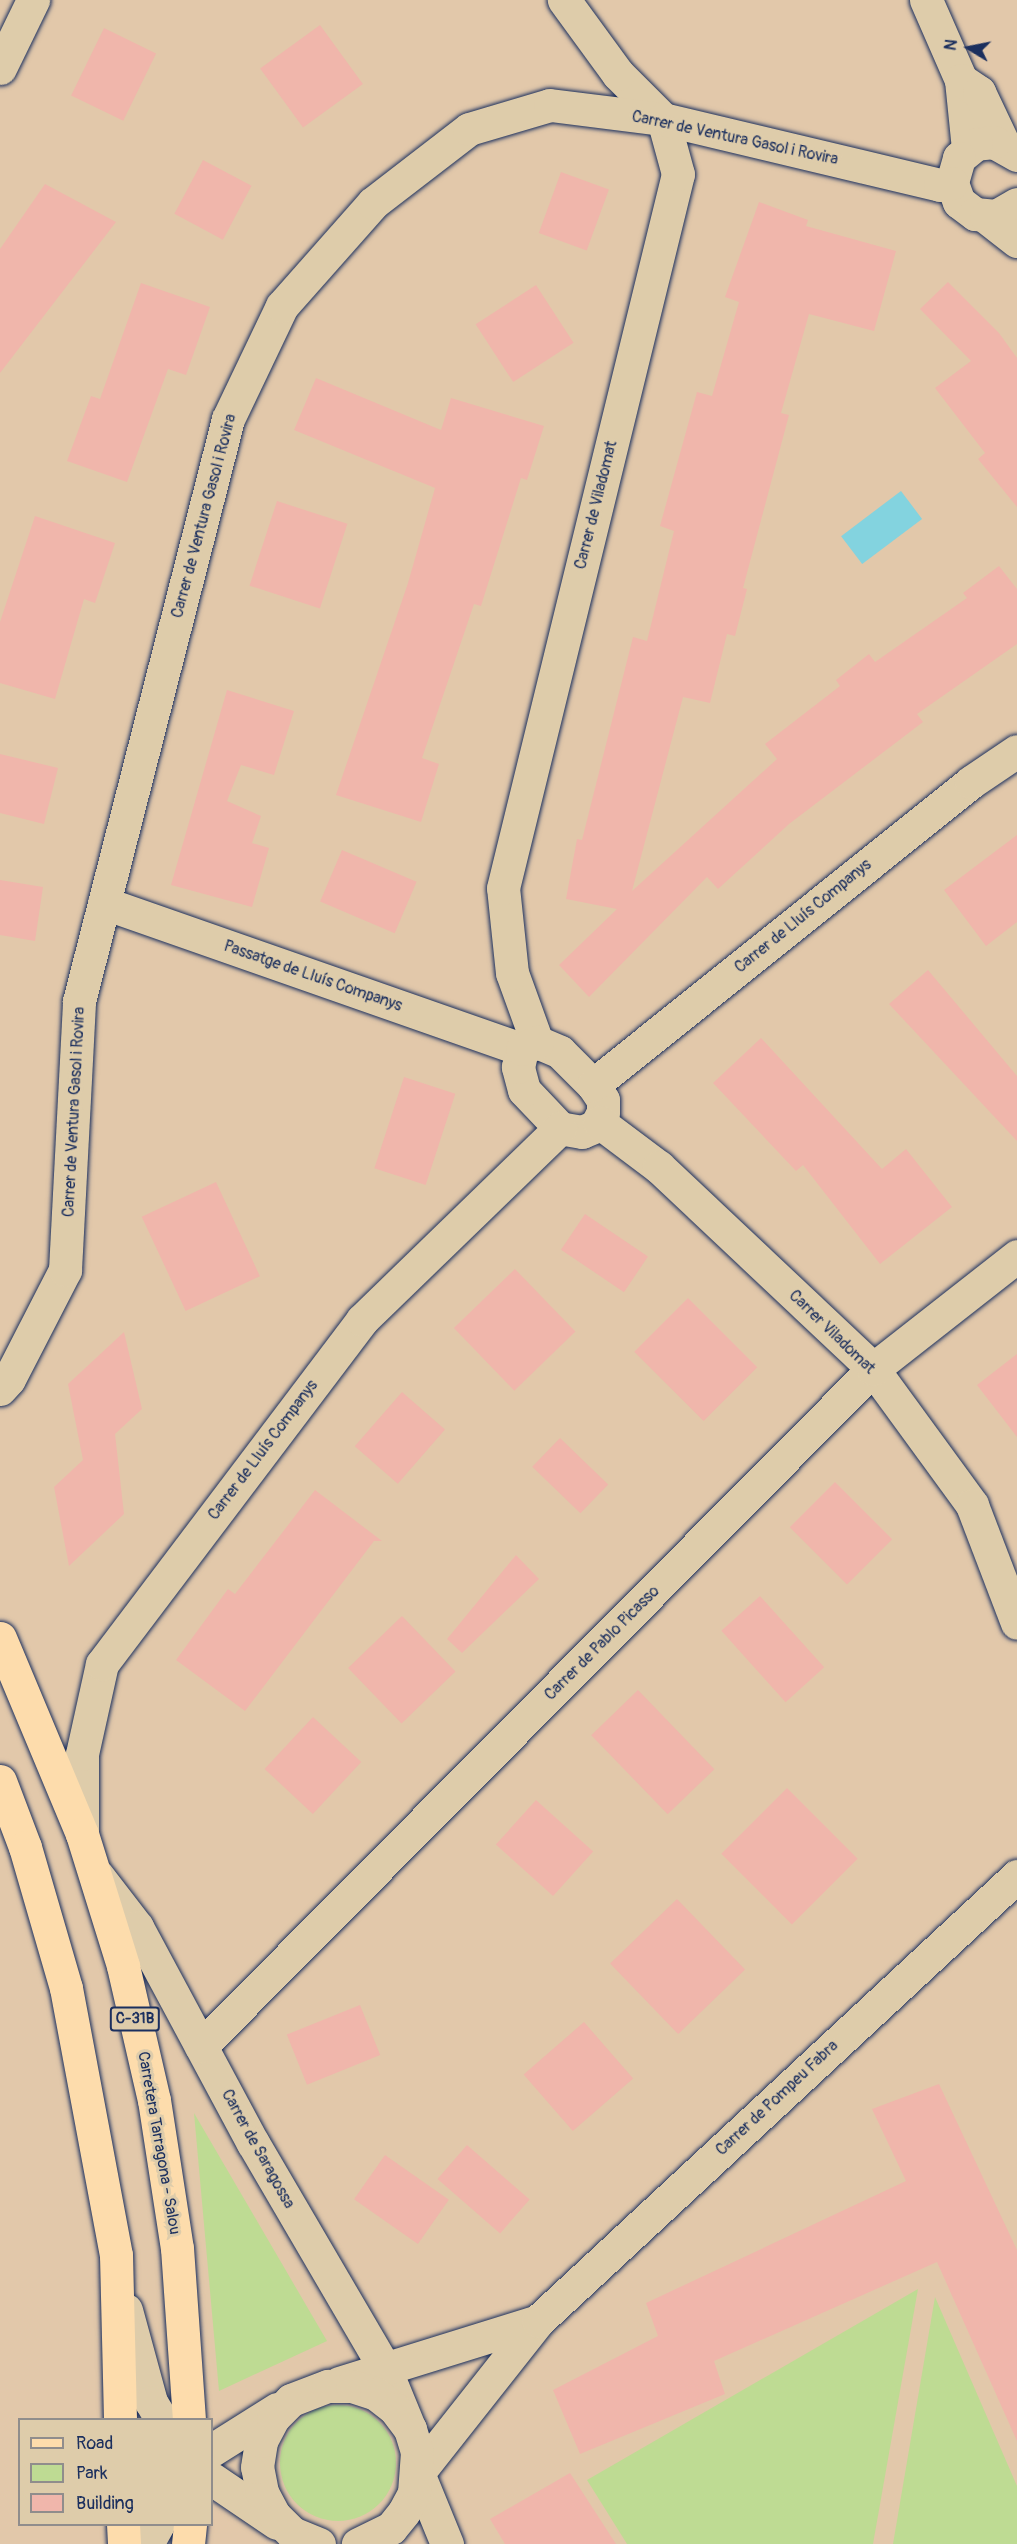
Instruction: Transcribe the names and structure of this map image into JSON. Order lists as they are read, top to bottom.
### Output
{
  "streets": {
    "main road": ["C-31B", "Carretera Tarragona - Salou"],
    "street": [
      "Carrer de Ventura Gasol i Rovira",
      "Carrer de Viladomat",
      "Carrer de Lluís Companys",
      "Passatge de Lluís Companys",
      "Carrer Viladomat",
      "Carrer de Pablo Picasso",
      "Carrer de Pompeu Fabra",
      "Carrer de Saragossa"
    ]
  },
  "crossings": [
    ["Carrer de Ventura Gasol i Rovira", "Carrer de Viladomat"],
    ["Carrer de Ventura Gasol i Rovira", "Passatge de Lluís Companys"],
    ["Carrer de Viladomat", "Passatge de Lluís Companys"],
    ["Carrer de Lluís Companys", "Passatge de Lluís Companys"],
    ["Carrer de Lluís Companys", "Carretera Tarragona - Salou"],
    ["Carrer Viladomat", "Carrer de Pablo Picasso"],
    ["Carrer de Pablo Picasso", "Carrer de Saragossa"],
    ["Carrer de Pompeu Fabra", "Carrer de Saragossa"],
    ["Carretera Tarragona - Salou", "Carrer de Saragossa"]
  ],
  "legend": ["Road", "Park", "Building"],
  "north": "left"
}
